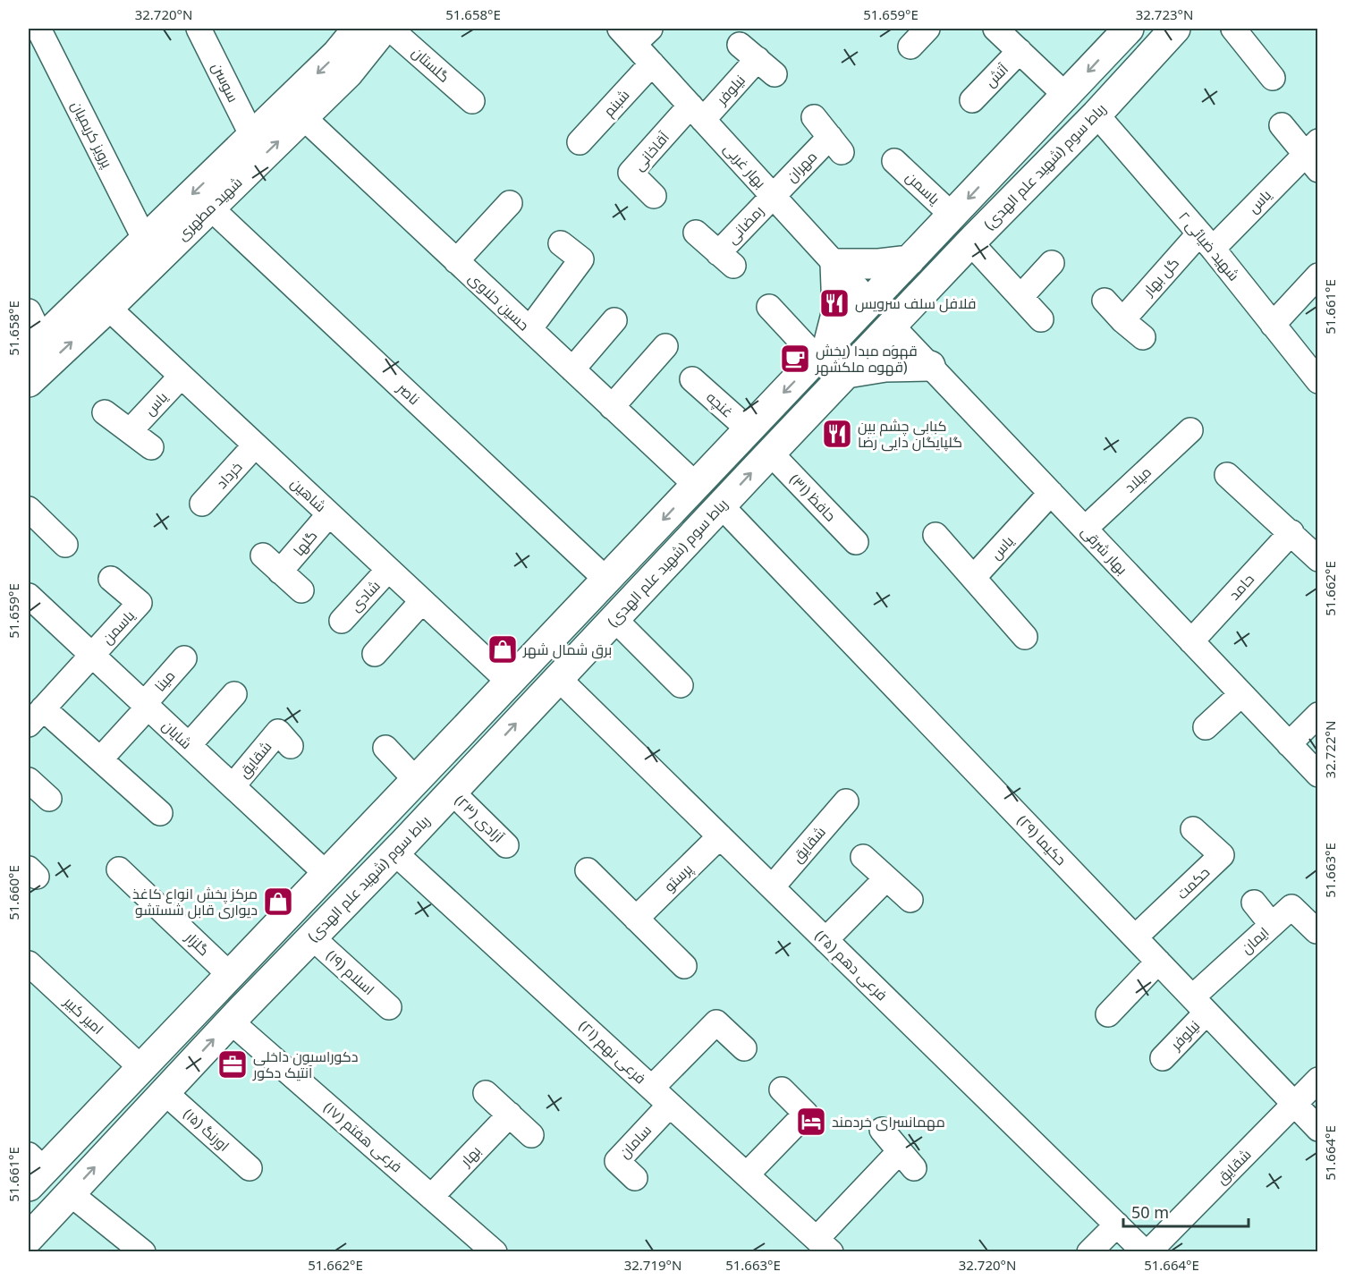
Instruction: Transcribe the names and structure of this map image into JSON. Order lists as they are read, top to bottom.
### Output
{
  "streets": {
    "main road": ["رباط سوم (شهید علم الهدی)", "شهید مطهری"],
    "street": [
      "گلستان",
      "آتش",
      "سوسن",
      "نیلوفر",
      "شبنم",
      "پرویز کریمیان",
      "آقاخانی",
      "بهار غربی",
      "مهران",
      "یاسمن",
      "یاس",
      "رمضانی",
      "شهید ضیائی ۲",
      "گل بهار",
      "حسین حلاوی",
      "ناصر",
      "غنچه",
      "خرداد",
      "میلاد",
      "شاهین",
      "حافظ (۳۱)",
      "گلها",
      "بهار شرقی",
      "حامد",
      "شادی",
      "مینا",
      "شایان",
      "شقایق",
      "آزادی (۲۳)",
      "حکیما (۲۹)",
      "پرستو",
      "حکمت",
      "ایمان",
      "گلزار",
      "فرعی دهم (۲۵)",
      "اسلام (۱۹)",
      "امیر کبیر",
      "فرعی نهم (۲۱)",
      "اورنگ (۱۵)",
      "فرعی هفتم (۱۷)",
      "سامان",
      "بهار"
    ]
  },
  "crossings": [
    ["سوسن", "شهید مطهری"],
    ["نیلوفر", "آقاخانی"],
    ["نیلوفر", "بهار غربی"],
    ["نیلوفر", "حکیما (۲۹)"],
    ["نیلوفر", "ایمان"],
    ["شبنم", "بهار غربی"],
    ["پرویز کریمیان", "شهید مطهری"],
    ["آقاخانی", "بهار غربی"],
    ["بهار غربی", "مهران"],
    ["بهار غربی", "رمضانی"],
    ["مهران", "رمضانی"],
    ["رباط سوم (شهید علم الهدی)", "شهید ضیائی ۲"],
    ["رباط سوم (شهید علم الهدی)", "حافظ (۳۱)"],
    ["رباط سوم (شهید علم الهدی)", "بهار شرقی"],
    ["رباط سوم (شهید علم الهدی)", "آزادی (۲۳)"],
    ["رباط سوم (شهید علم الهدی)", "حکیما (۲۹)"],
    ["رباط سوم (شهید علم الهدی)", "فرعی دهم (۲۵)"],
    ["رباط سوم (شهید علم الهدی)", "اسلام (۱۹)"],
    ["رباط سوم (شهید علم الهدی)", "فرعی نهم (۲۱)"],
    ["رباط سوم (شهید علم الهدی)", "اورنگ (۱۵)"],
    ["رباط سوم (شهید علم الهدی)", "فرعی هفتم (۱۷)"],
    ["یاسمن", "شایان"],
    ["یاس", "شهید ضیائی ۲"],
    ["یاس", "گل بهار"],
    ["یاس", "شاهین"],
    ["یاس", "بهار شرقی"],
    ["شهید مطهری", "حسین حلاوی"],
    ["شهید مطهری", "ناصر"],
    ["شهید مطهری", "شاهین"],
    ["شهید ضیائی ۲", "گل بهار"],
    ["خرداد", "شاهین"],
    ["میلاد", "بهار شرقی"],
    ["شاهین", "گلها"],
    ["شاهین", "شادی"],
    ["بهار شرقی", "حامد"],
    ["مینا", "شایان"],
    ["شایان", "شقایق"],
    ["شقایق", "حکیما (۲۹)"],
    ["شقایق", "فرعی دهم (۲۵)"],
    ["حکیما (۲۹)", "حکمت"],
    ["حکیما (۲۹)", "ایمان"],
    ["پرستو", "فرعی دهم (۲۵)"],
    ["فرعی نهم (۲۱)", "سامان"],
    ["فرعی هفتم (۱۷)", "بهار"]
  ],
  "places": {
    "restaurant": ["فلافل سلف سرویس", "کبابی چشم بین گلپایگان دایی رضا"],
    "cafe": ["قهوه مبدا (پخش قهوه ملکشهر)"],
    "shop": ["برق شمال شهر", "مرکز پخش انواع کاغذ دیواری قابل شستشو"],
    "office": ["دکوراسیون داخلی آنتیک دکور"],
    "hotel": ["مهمانسرای خردمند"]
  },
  "scale_bar": "50 m",
  "coordinates": [
    "32.720°N",
    "51.658°E",
    "51.659°E",
    "32.723°N",
    "51.661°E",
    "51.662°E",
    "32.722°N",
    "51.663°E",
    "51.660°E",
    "51.664°E",
    "32.719°N"
  ]
}
